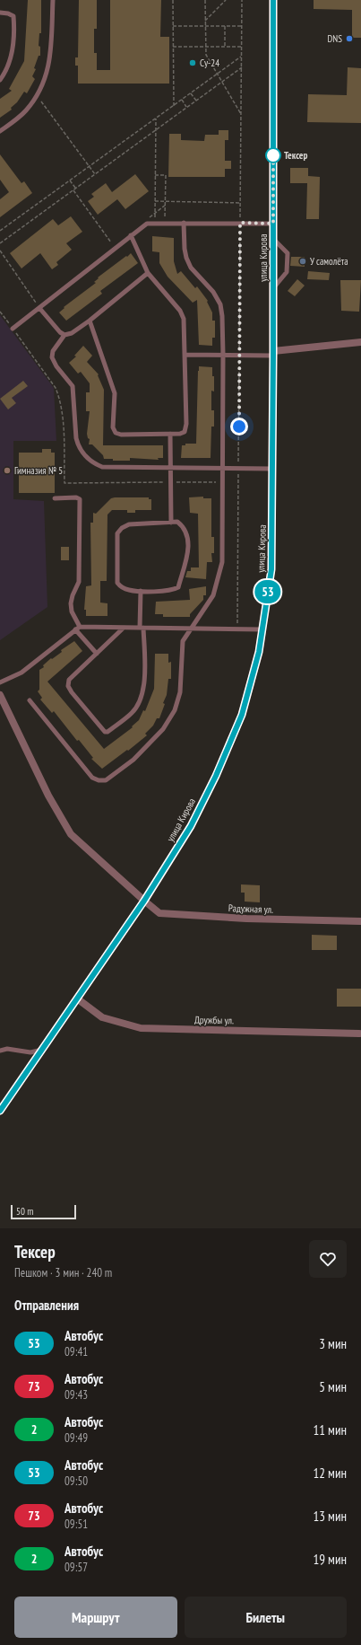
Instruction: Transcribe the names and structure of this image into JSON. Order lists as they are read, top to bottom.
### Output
{
  "streets": {
    "main road": ["улица Кирова"],
    "street": ["Радужная ул.", "Дружбы ул."]
  },
  "crossings": [
    ["улица Кирова", "Радужная ул."],
    ["улица Кирова", "Дружбы ул."]
  ],
  "places": [
    "DNS",
    "Су-24",
    "Тексер",
    "У самолёта",
    "Гимназия № 5"
  ],
  "lines": ["bus line 53"],
  "scale_bar": "50 m",
  "page": {
    "on_map": "53",
    "scale": "50 m",
    "heading": [
      ["Тексер", "Пешком · 3 мин · 240 m"],
      "Отправления"
    ],
    "list": [
      {
        "mark": "53",
        "name": "Автобус",
        "note": "09:41",
        "value": "3 мин"
      },
      {
        "mark": "73",
        "name": "Автобус",
        "note": "09:43",
        "value": "5 мин"
      },
      {
        "mark": "2",
        "name": "Автобус",
        "note": "09:49",
        "value": "11 мин"
      },
      {
        "mark": "53",
        "name": "Автобус",
        "note": "09:50",
        "value": "12 мин"
      },
      {
        "mark": "73",
        "name": "Автобус",
        "note": "09:51",
        "value": "13 мин"
      },
      {
        "mark": "2",
        "name": "Автобус",
        "note": "09:57",
        "value": "19 мин"
      }
    ],
    "buttons": ["Маршрут", "Билеты"]
  }
}
